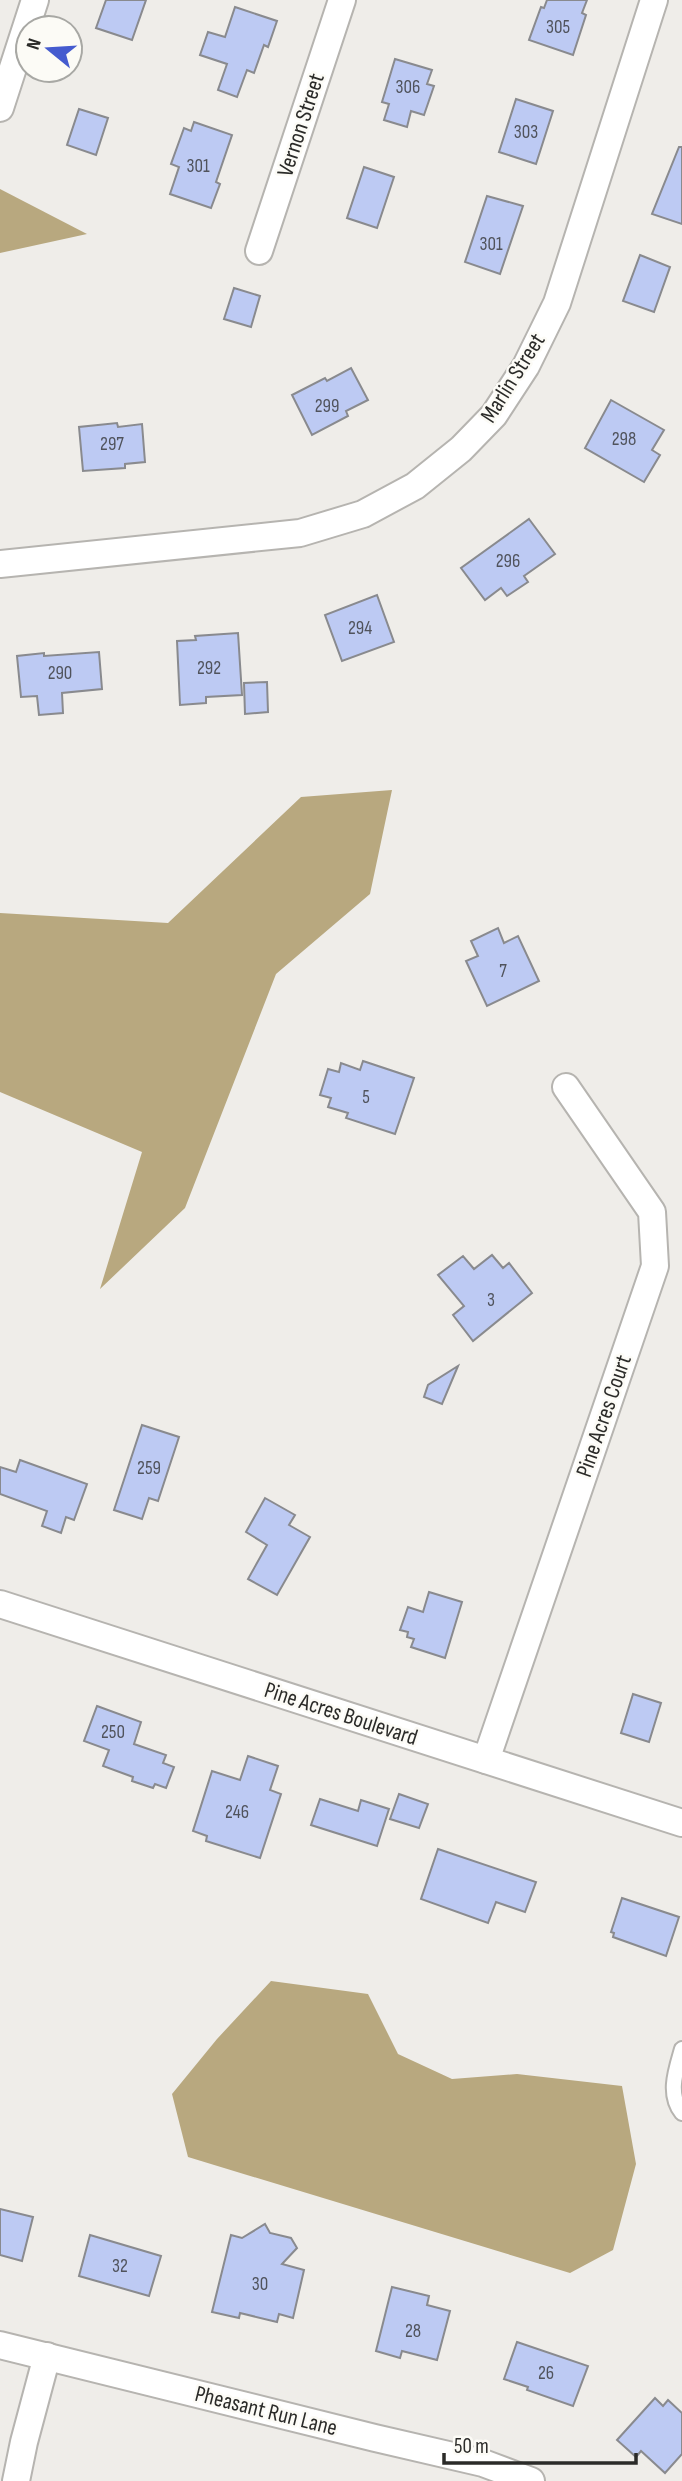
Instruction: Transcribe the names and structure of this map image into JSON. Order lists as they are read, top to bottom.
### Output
{
  "streets": {
    "street": [
      "Vernon Street",
      "Marlin Street",
      "Pine Acres Court",
      "Pine Acres Boulevard",
      "Pheasant Run Lane"
    ]
  },
  "crossings": [
    ["Pine Acres Court", "Pine Acres Boulevard"]
  ],
  "house_numbers": [
    "305",
    "306",
    "303",
    "301",
    "301",
    "299",
    "298",
    "297",
    "296",
    "294",
    "292",
    "290",
    "7",
    "5",
    "3",
    "259",
    "250",
    "246",
    "32",
    "30",
    "28",
    "26"
  ],
  "scale_bar": "50 m",
  "north": "left"
}
